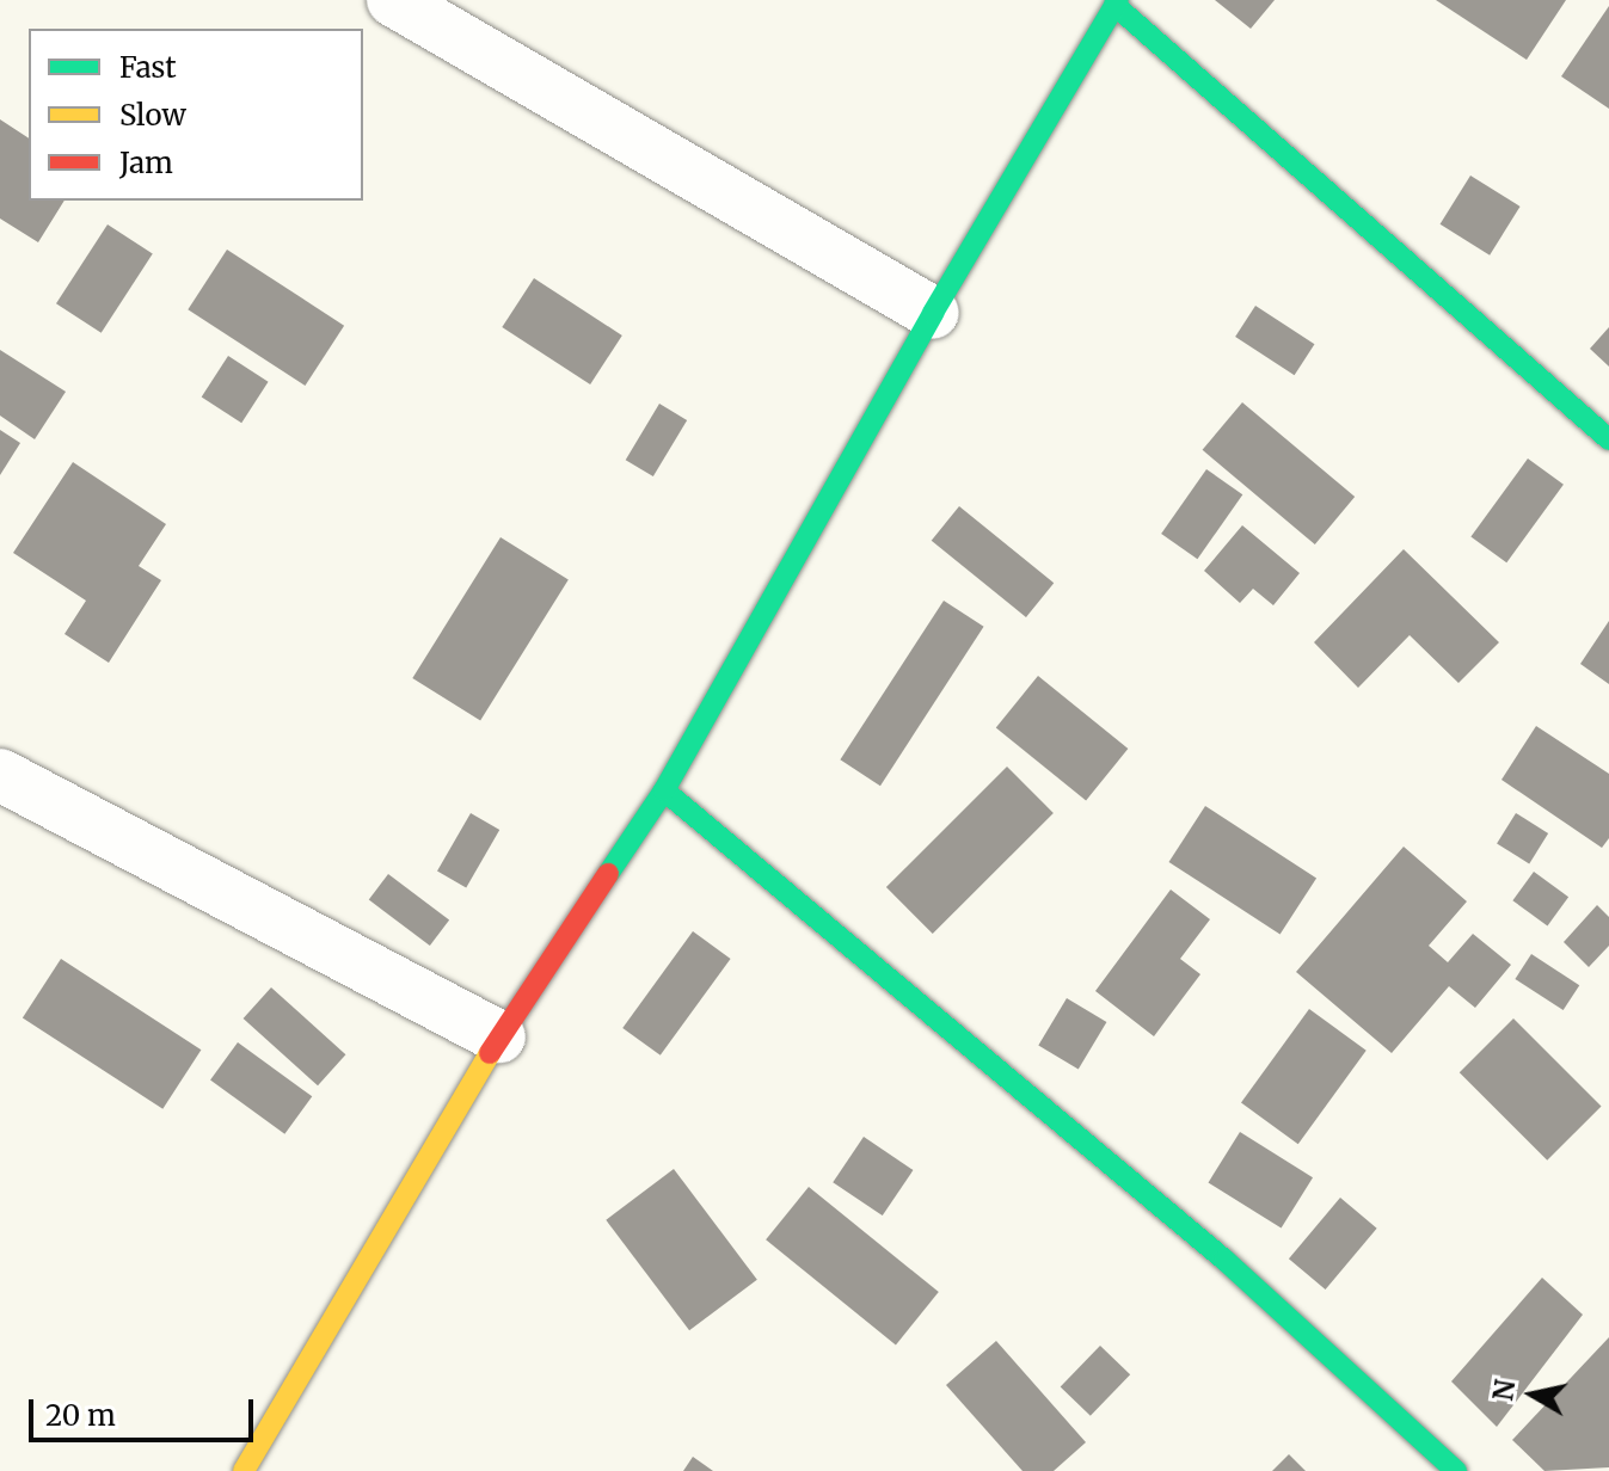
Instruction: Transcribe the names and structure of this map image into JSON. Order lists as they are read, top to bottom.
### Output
{
  "legend": ["Fast", "Slow", "Jam"],
  "scale_bar": "20 m",
  "north": "left"
}
